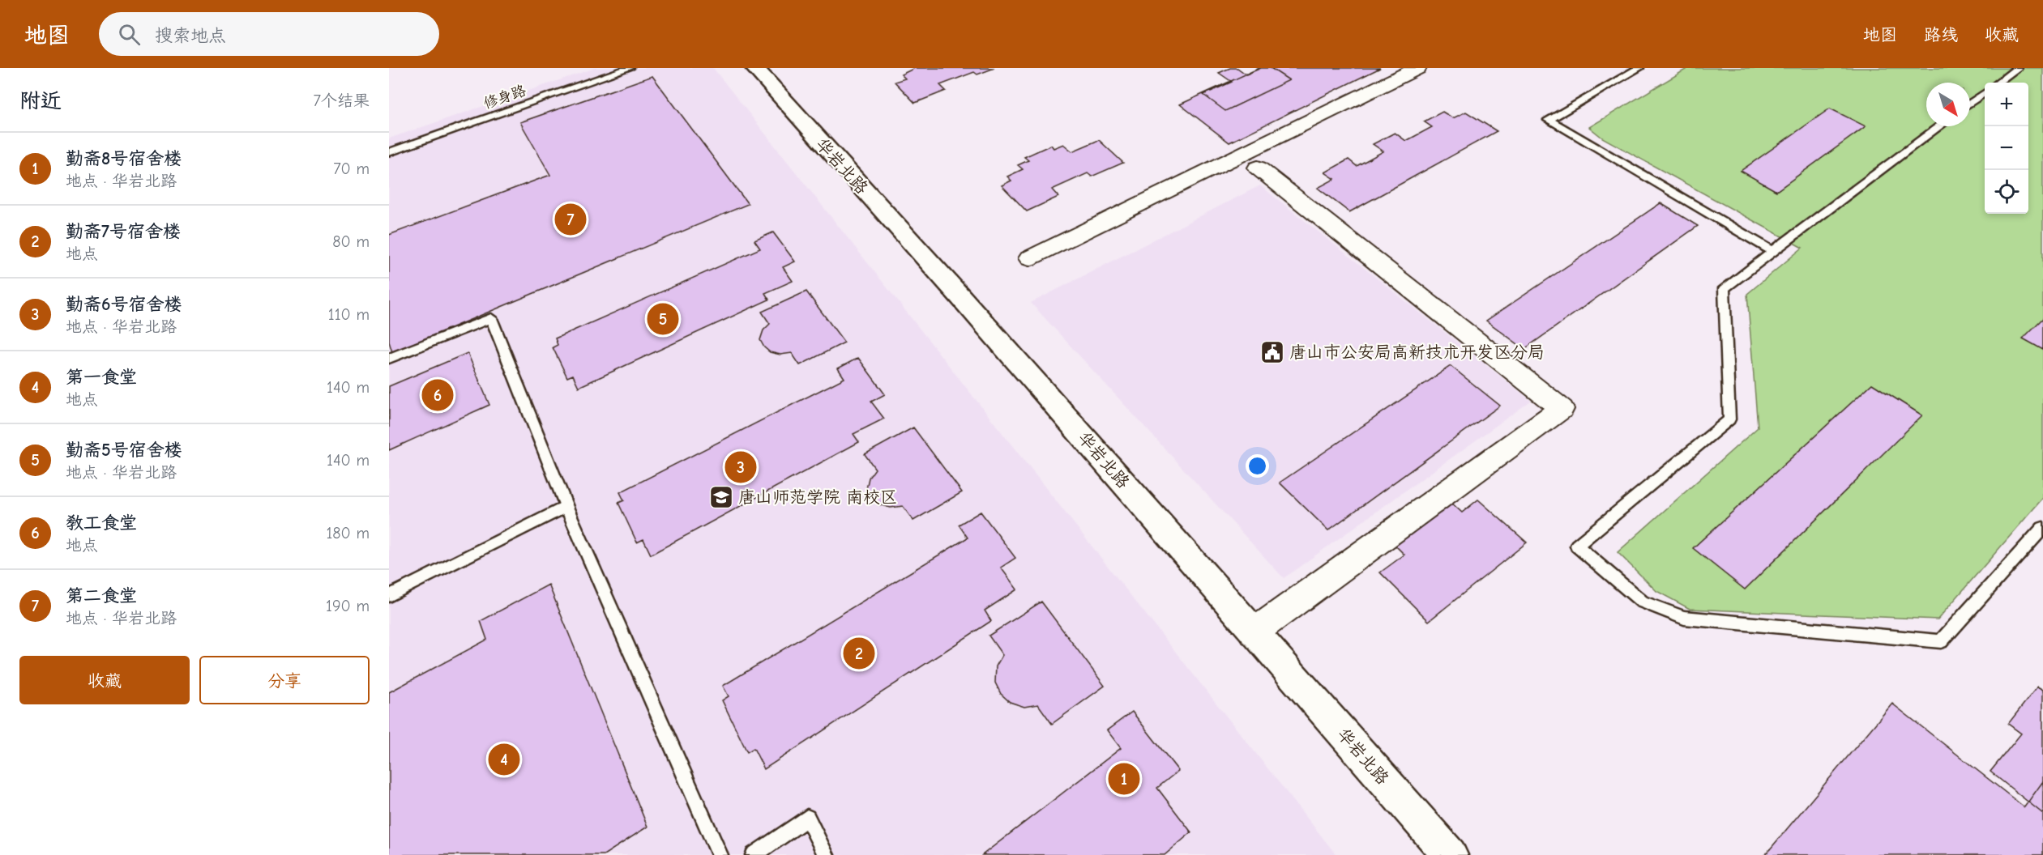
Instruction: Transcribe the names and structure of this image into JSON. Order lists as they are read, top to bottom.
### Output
{
  "streets": {
    "street": ["华岩北路"],
    "lane": ["修身路"]
  },
  "places": {
    "public building": ["唐山市公安局高新技术开发区分局"],
    "school or university": ["唐山师范学院 南校区"]
  },
  "north": "bottom right",
  "page": {
    "header": "地图",
    "search": "搜索地点",
    "nav": ["地图", "路线", "收藏"],
    "heading": ["附近", "7个结果"],
    "map_buttons": ["+", "−"],
    "list": [
      {
        "mark": "1",
        "name": "勤斋8号宿舍楼",
        "note": "地点 · 华岩北路",
        "value": "70 m"
      },
      {
        "mark": "2",
        "name": "勤斋7号宿舍楼",
        "note": "地点",
        "value": "80 m"
      },
      {
        "mark": "3",
        "name": "勤斋6号宿舍楼",
        "note": "地点 · 华岩北路",
        "value": "110 m"
      },
      {
        "mark": "4",
        "name": "第一食堂",
        "note": "地点",
        "value": "140 m"
      },
      {
        "mark": "5",
        "name": "勤斋5号宿舍楼",
        "note": "地点 · 华岩北路",
        "value": "140 m"
      },
      {
        "mark": "6",
        "name": "教工食堂",
        "note": "地点",
        "value": "180 m"
      },
      {
        "mark": "7",
        "name": "第二食堂",
        "note": "地点 · 华岩北路",
        "value": "190 m"
      }
    ],
    "pins": [
      "7",
      "5",
      "6",
      "3",
      "2",
      "4",
      "1"
    ],
    "buttons": ["收藏", "分享"]
  }
}
